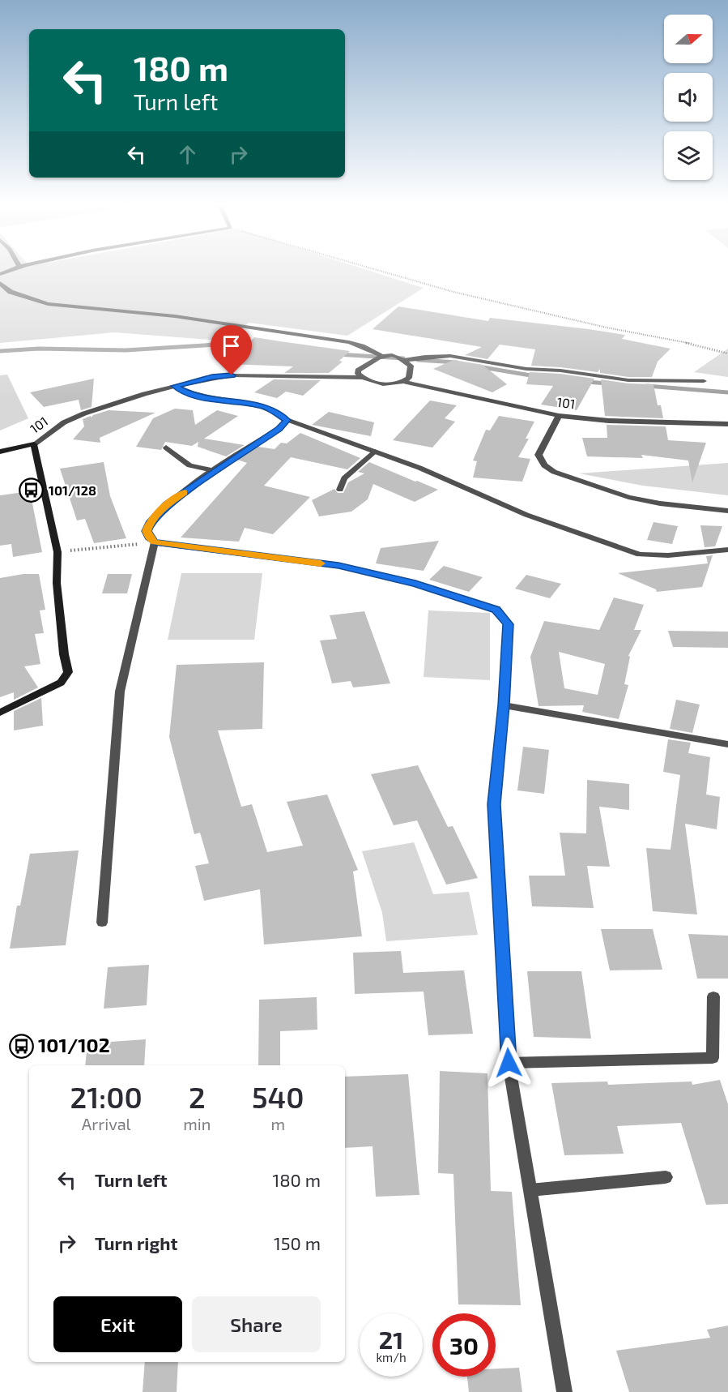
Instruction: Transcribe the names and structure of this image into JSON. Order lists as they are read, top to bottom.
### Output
{
  "streets": {
    "street": ["101"]
  },
  "places": {
    "bus stop": ["101/128", "101/102"]
  },
  "north": "right",
  "page": {
    "turn": ["180 m", "Turn left"],
    "eta": [
      "21:00",
      "Arrival",
      "2",
      "min",
      "540",
      "m"
    ],
    "list": [
      {
        "name": "Turn left",
        "value": "180 m"
      },
      {
        "name": "Turn right",
        "value": "150 m"
      }
    ],
    "buttons": ["Exit", "Share"],
    "speed": "21 km/h",
    "limit": "30"
  }
}
